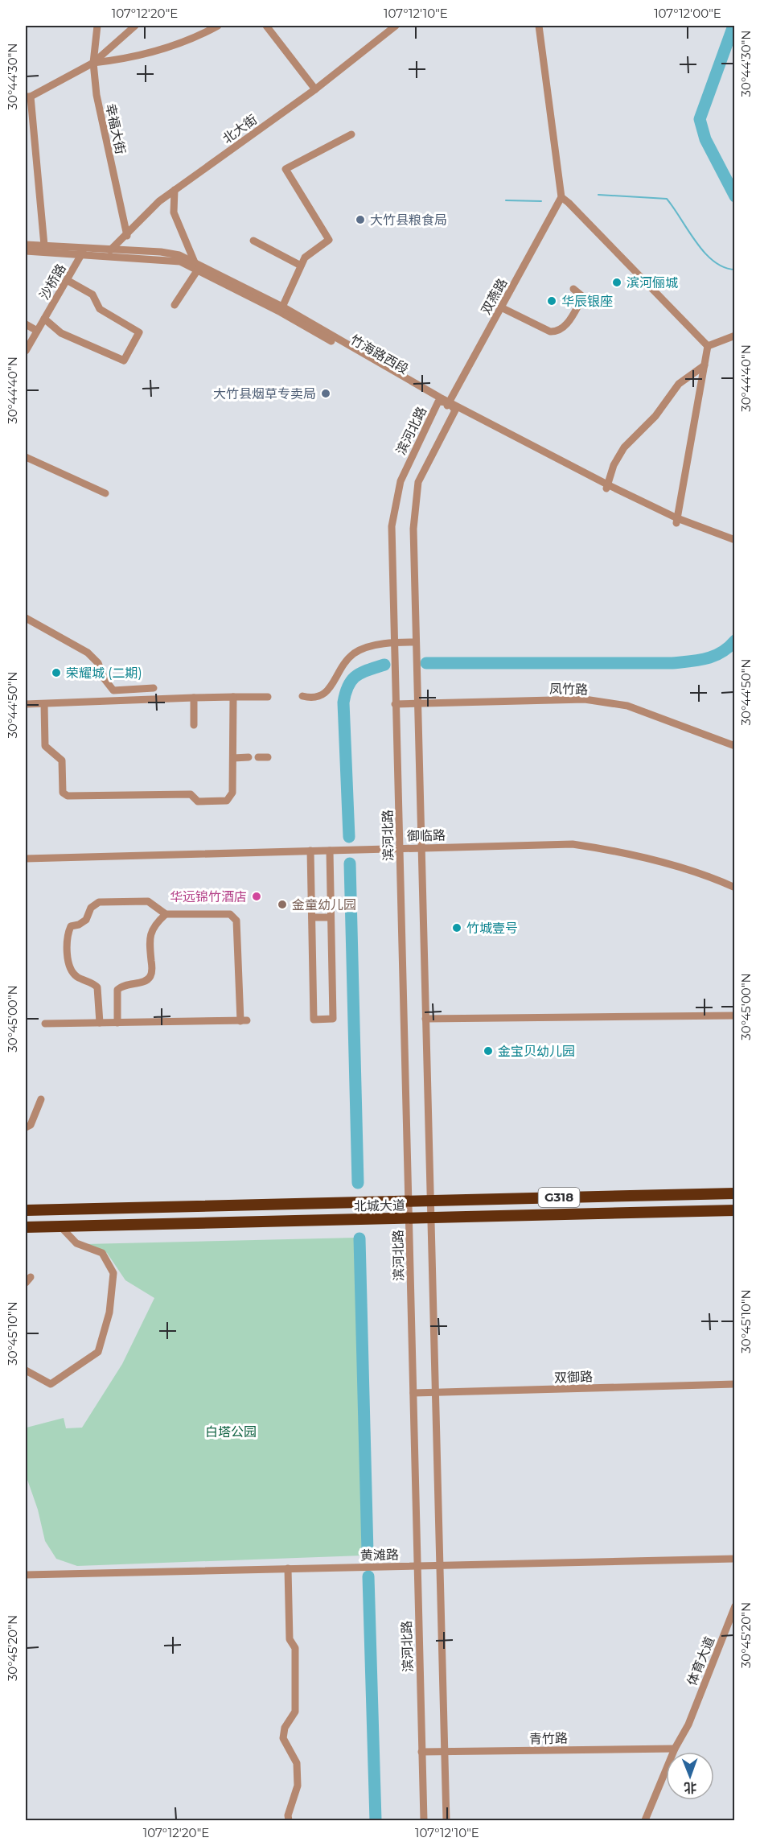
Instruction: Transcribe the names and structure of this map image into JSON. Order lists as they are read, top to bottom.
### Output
{
  "streets": {
    "highway": ["G318", "北城大道"],
    "street": [
      "幸福大街",
      "北大街",
      "沙桥路",
      "双燕路",
      "竹海路西段",
      "滨河北路",
      "凤竹路",
      "御临路",
      "双御路",
      "黄滩路",
      "体育大道",
      "青竹路"
    ]
  },
  "crossings": [
    ["幸福大街", "北大街"],
    ["北大街", "竹海路西段"],
    ["沙桥路", "竹海路西段"],
    ["双燕路", "竹海路西段"],
    ["双燕路", "滨河北路"],
    ["竹海路西段", "滨河北路"],
    ["滨河北路", "凤竹路"],
    ["滨河北路", "御临路"],
    ["滨河北路", "北城大道"],
    ["滨河北路", "双御路"],
    ["滨河北路", "黄滩路"],
    ["滨河北路", "青竹路"],
    ["体育大道", "青竹路"]
  ],
  "parks": ["白塔公园"],
  "places": [
    "大竹县粮食局",
    "滨河俪城",
    "华辰银座",
    "大竹县烟草专卖局",
    "荣耀城 (二期)",
    "华远锦竹酒店",
    "金童幼儿园",
    "竹城壹号",
    "金宝贝幼儿园"
  ],
  "north": "bottom",
  "coordinates": [
    "107°12'20\"E",
    "107°12'10\"E",
    "107°12'00\"E",
    "30°44'30\"N",
    "30°44'40\"N",
    "30°44'50\"N",
    "30°45'00\"N",
    "30°45'10\"N",
    "30°45'20\"N"
  ]
}
